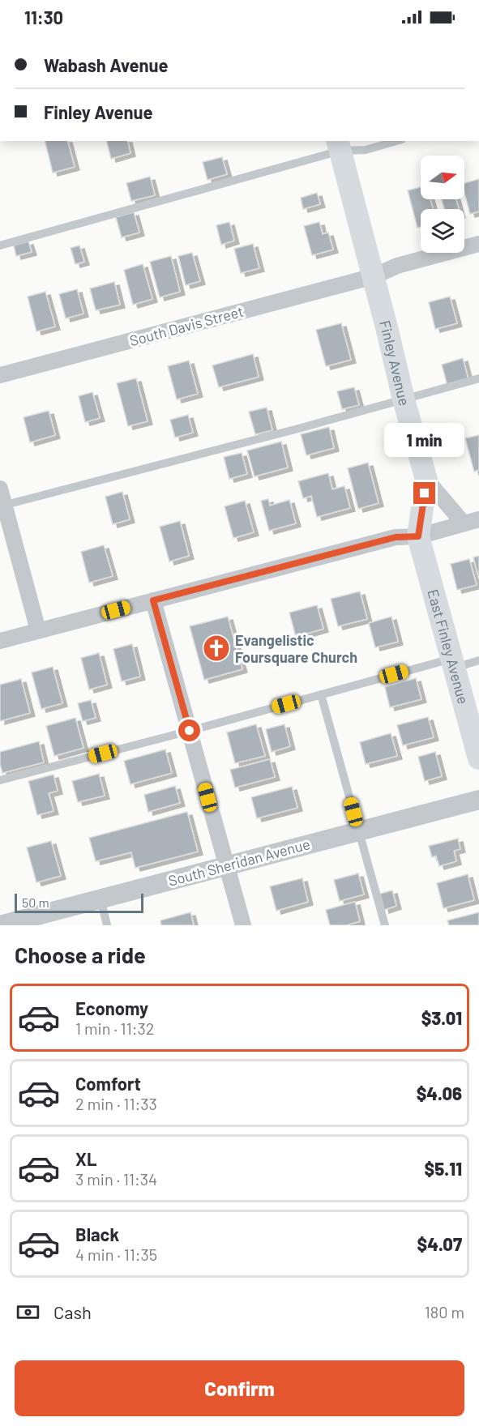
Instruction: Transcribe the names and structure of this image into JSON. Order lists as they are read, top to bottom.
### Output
{
  "streets": {
    "main road": ["Finley Avenue", "East Finley Avenue"],
    "street": ["South Davis Street", "South Sheridan Avenue"]
  },
  "crossings": [
    ["South Davis Street", "Finley Avenue"],
    ["Finley Avenue", "East Finley Avenue"]
  ],
  "places": {
    "church": ["Evangelistic Foursquare Church"]
  },
  "scale_bar": "50 m",
  "north": "right",
  "page": {
    "status": "11:30",
    "banner": ["Wabash Avenue", "Finley Avenue"],
    "bubble": "1 min",
    "scale": "50 m",
    "heading": "Choose a ride",
    "list": [
      {
        "name": "Economy",
        "note": "1 min · 11:32",
        "value": "$3.01"
      },
      {
        "name": "Comfort",
        "note": "2 min · 11:33",
        "value": "$4.06"
      },
      {
        "name": "XL",
        "note": "3 min · 11:34",
        "value": "$5.11"
      },
      {
        "name": "Black",
        "note": "4 min · 11:35",
        "value": "$4.07"
      }
    ],
    "pay": ["Cash", "180 m"],
    "buttons": "Confirm"
  }
}
